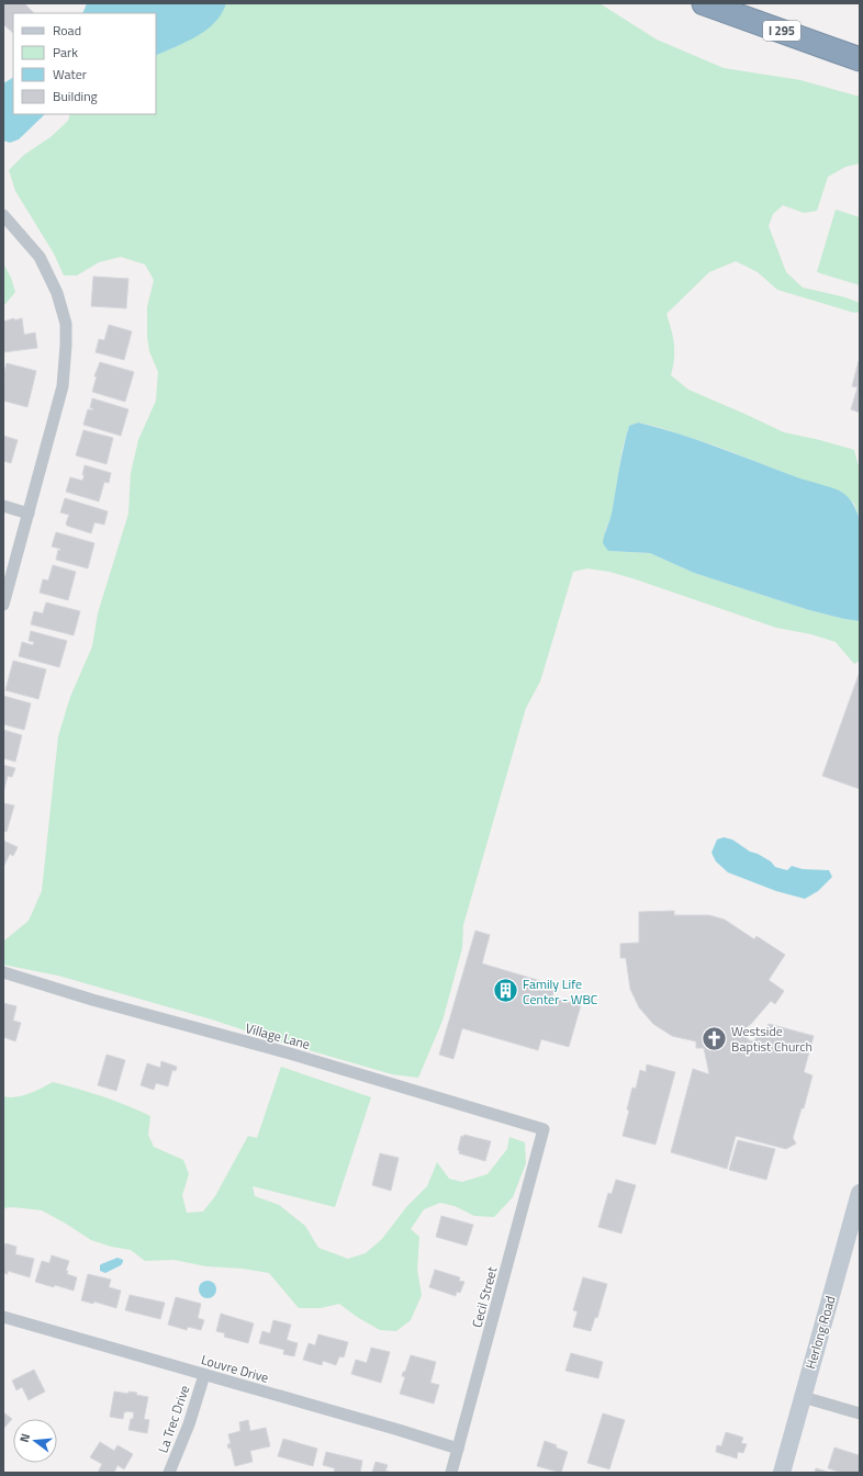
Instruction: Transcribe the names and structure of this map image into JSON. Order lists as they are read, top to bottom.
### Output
{
  "streets": {
    "highway": ["I 295"],
    "street": [
      "Village Lane",
      "Cecil Street",
      "Herlong Road",
      "Louvre Drive",
      "La Trec Drive"
    ]
  },
  "crossings": [
    ["Village Lane", "Cecil Street"],
    ["Cecil Street", "Louvre Drive"],
    ["Louvre Drive", "La Trec Drive"]
  ],
  "places": {
    "building": ["Family Life Center - WBC"],
    "church": ["Westside Baptist Church"]
  },
  "legend": [
    "Road",
    "Park",
    "Water",
    "Building"
  ],
  "north": "left"
}
